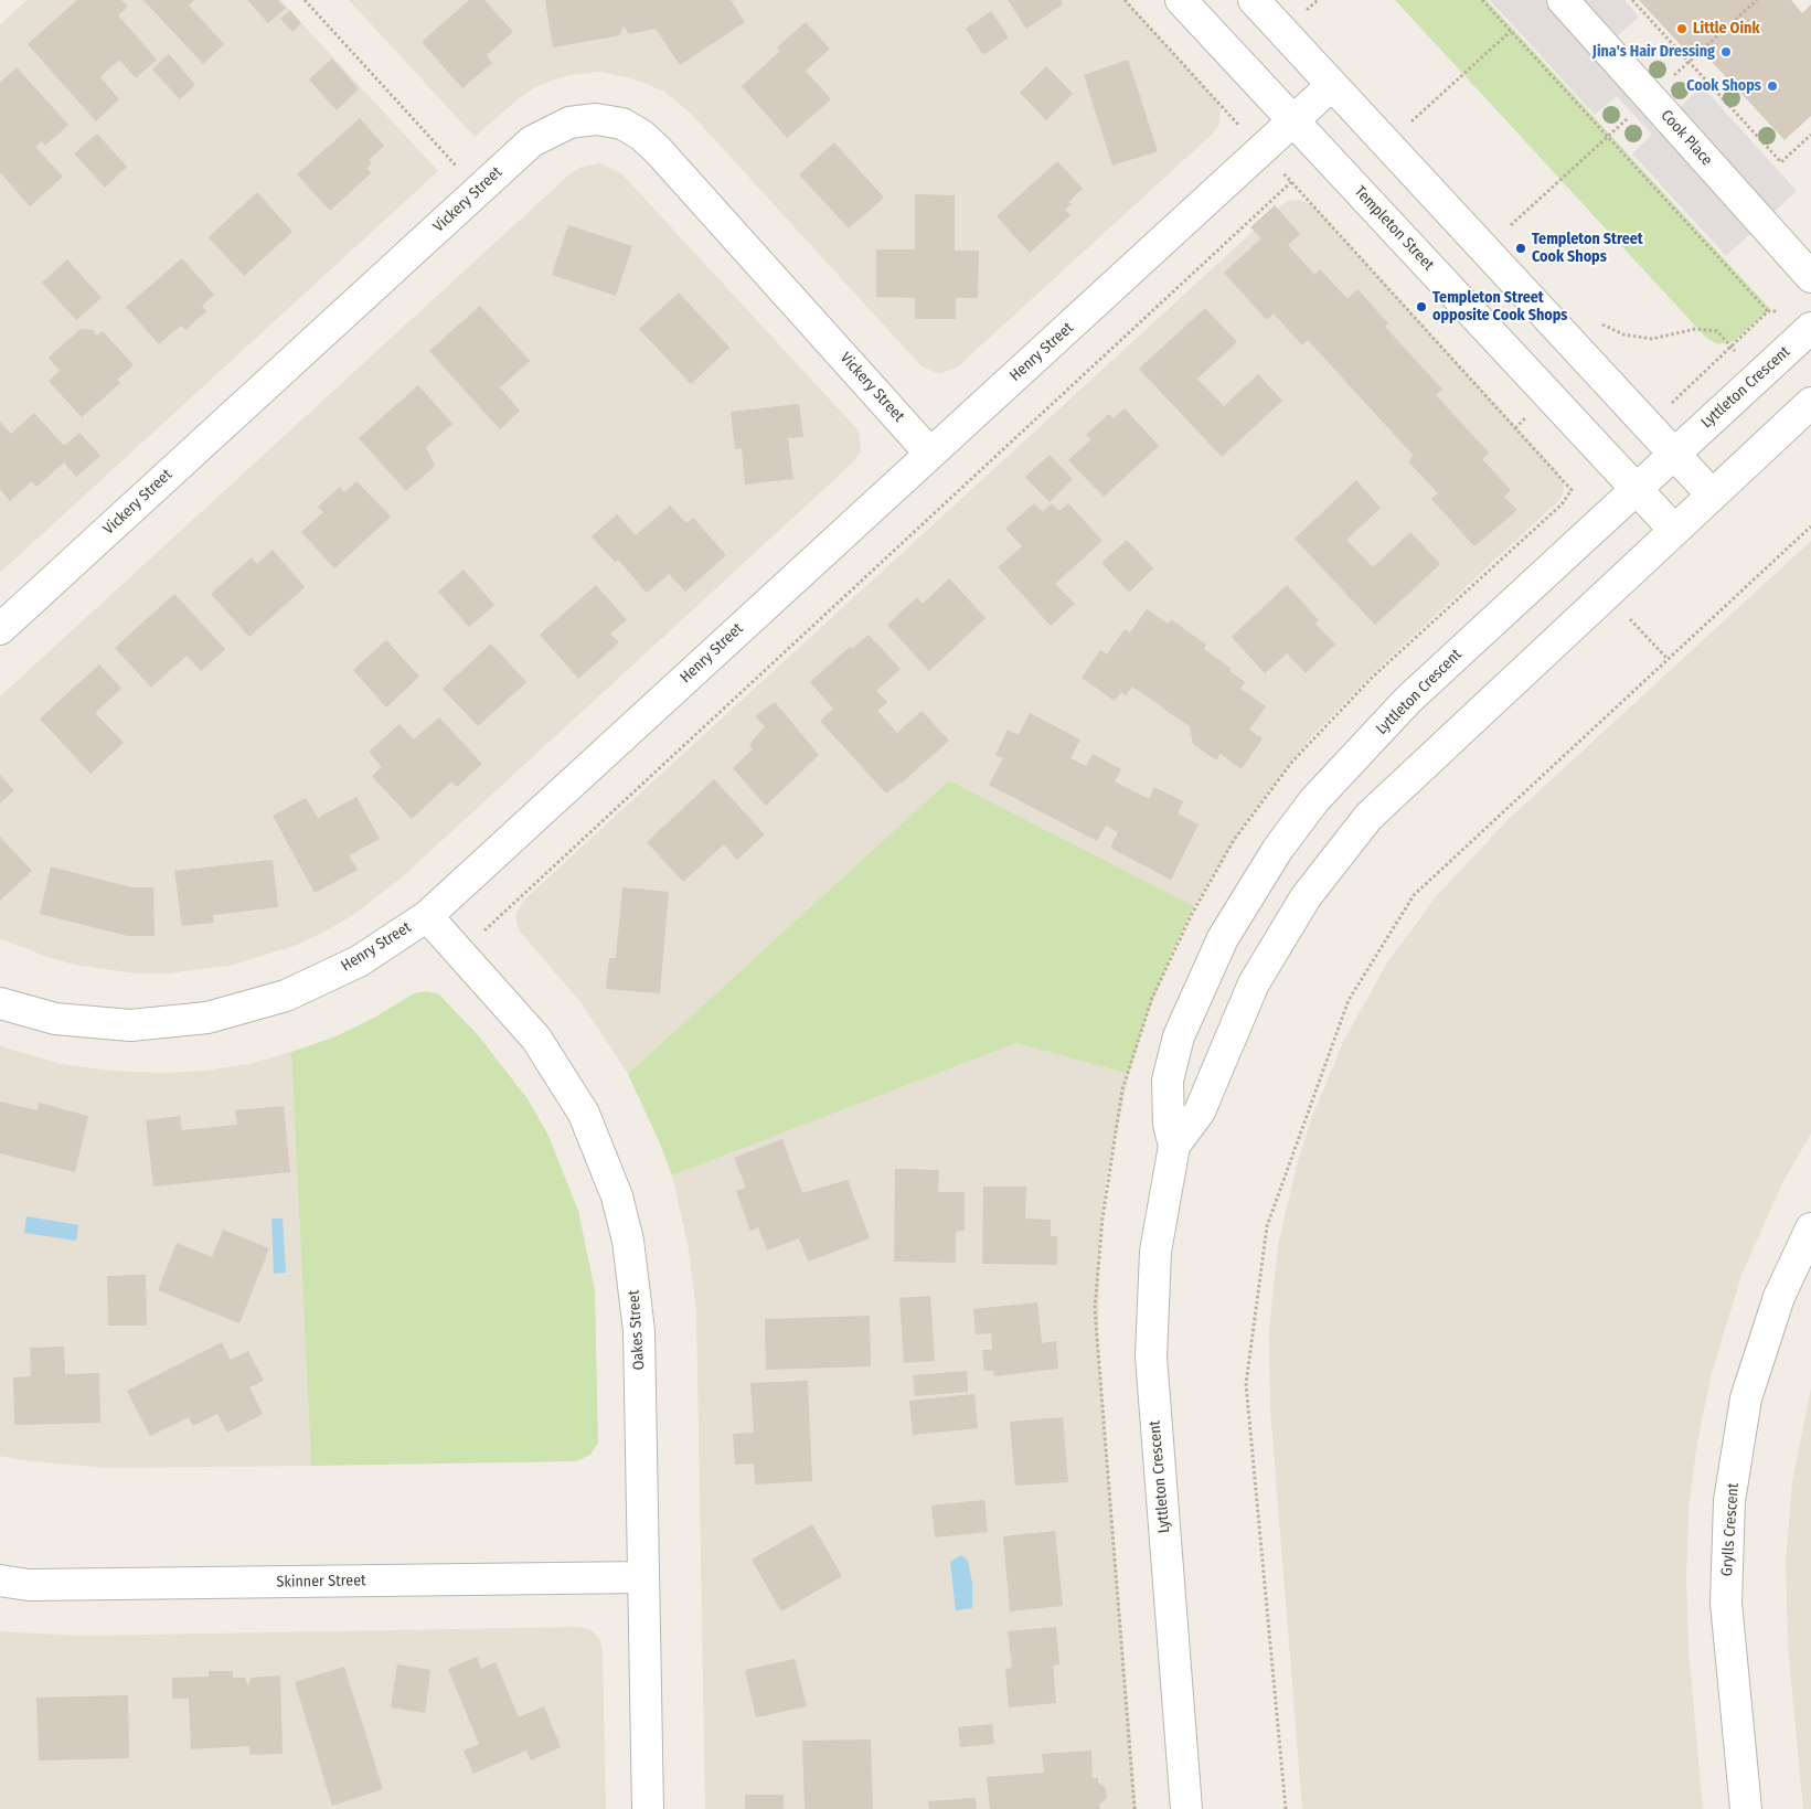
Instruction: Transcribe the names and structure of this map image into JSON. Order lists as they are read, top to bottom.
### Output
{
  "streets": {
    "street": [
      "Cook Place",
      "Vickery Street",
      "Templeton Street",
      "Henry Street",
      "Lyttleton Crescent",
      "Oakes Street",
      "Grylls Crescent",
      "Skinner Street"
    ]
  },
  "crossings": [
    ["Vickery Street", "Henry Street"],
    ["Templeton Street", "Henry Street"],
    ["Templeton Street", "Lyttleton Crescent"],
    ["Henry Street", "Oakes Street"],
    ["Oakes Street", "Skinner Street"]
  ],
  "places": [
    "Little Oink",
    "Jina's Hair Dressing",
    "Cook Shops",
    "Templeton Street Cook Shops",
    "Templeton Street opposite Cook Shops"
  ]
}
